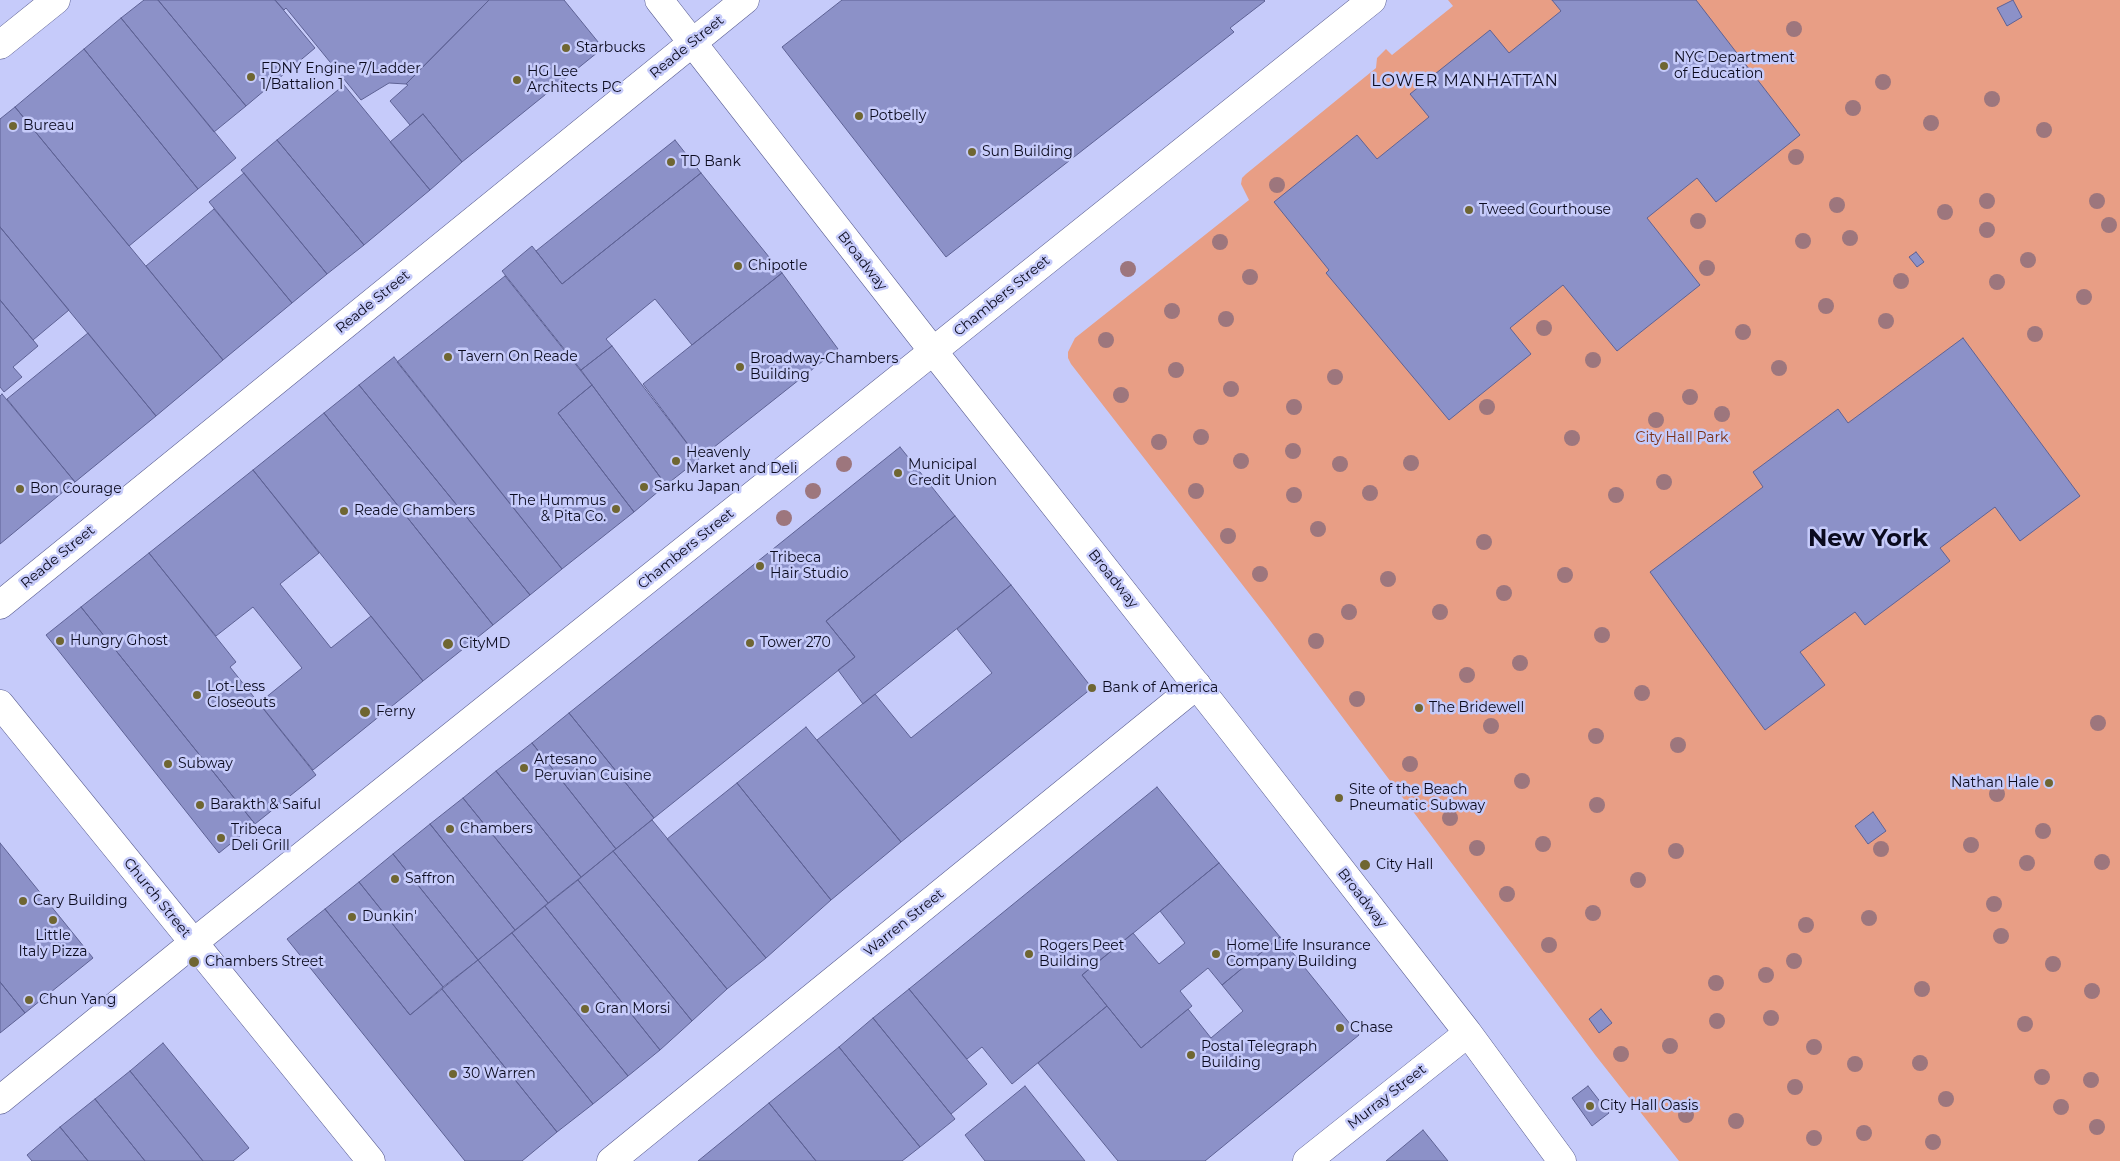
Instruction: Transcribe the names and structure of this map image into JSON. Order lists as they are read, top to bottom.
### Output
{
  "streets": {
    "street": [
      "Reade Street",
      "Broadway",
      "Chambers Street",
      "Church Street",
      "Warren Street",
      "Murray Street"
    ]
  },
  "crossings": [
    ["Reade Street", "Broadway"],
    ["Broadway", "Chambers Street"],
    ["Broadway", "Warren Street"],
    ["Broadway", "Murray Street"],
    ["Chambers Street", "Church Street"]
  ],
  "districts": ["LOWER MANHATTAN", "New York"],
  "parks": ["City Hall Park"],
  "places": [
    "Starbucks",
    "NYC Department of Education",
    "FDNY Engine 7/Ladder 1/Battalion 1",
    "HG Lee Architects PC",
    "Potbelly",
    "Bureau",
    "Sun Building",
    "TD Bank",
    "Tweed Courthouse",
    "Chipotle",
    "Tavern On Reade",
    "Broadway-Chambers Building",
    "Heavenly Market and Deli",
    "Municipal Credit Union",
    "Sarku Japan",
    "Bon Courage",
    "The Hummus & Pita Co.",
    "Reade Chambers",
    "Tribeca Hair Studio",
    "Hungry Ghost",
    "Tower 270",
    "CityMD",
    "Bank of America",
    "Lot-Less Closeouts",
    "The Bridewell",
    "Ferny",
    "Subway",
    "Artesano Peruvian Cuisine",
    "Nathan Hale",
    "Site of the Beach Pneumatic Subway",
    "Barakth & Saiful",
    "Chambers",
    "Tribeca Deli Grill",
    "City Hall",
    "Saffron",
    "Cary Building",
    "Dunkin'",
    "Little Italy Pizza",
    "Rogers Peet Building",
    "Home Life Insurance Company Building",
    "Chambers Street",
    "Chun Yang",
    "Gran Morsi",
    "Chase",
    "Postal Telegraph Building",
    "30 Warren",
    "City Hall Oasis"
  ]
}
